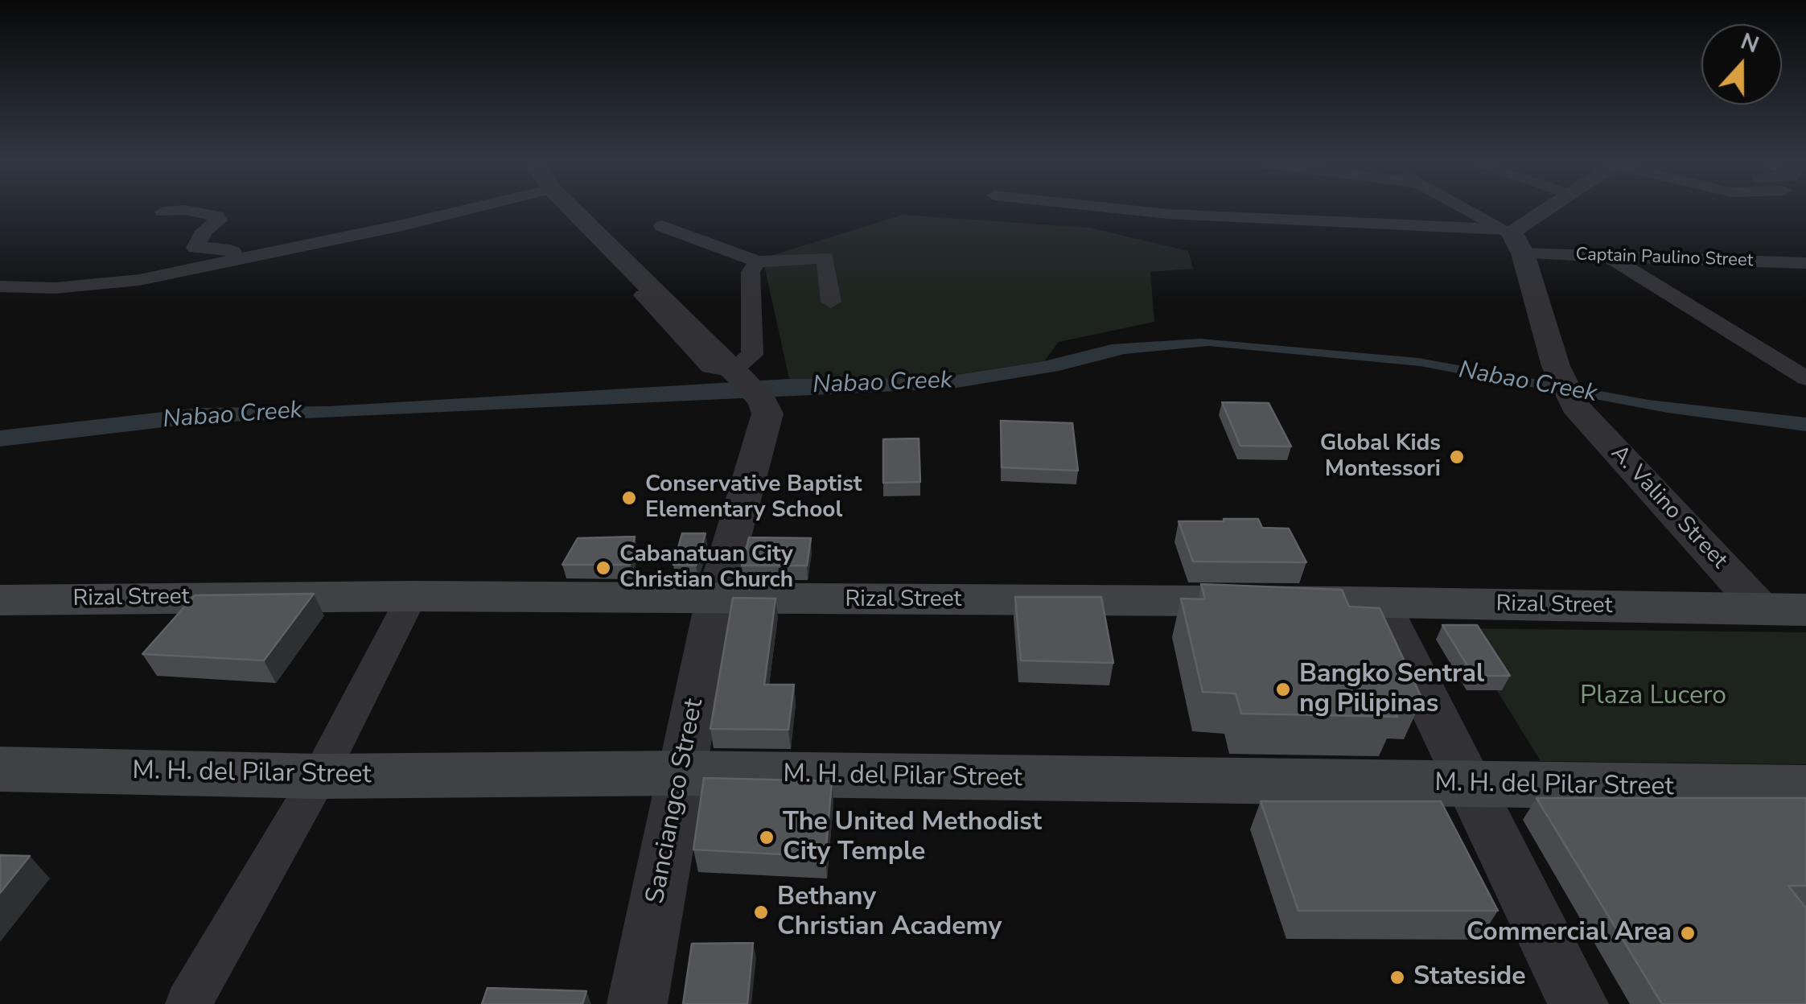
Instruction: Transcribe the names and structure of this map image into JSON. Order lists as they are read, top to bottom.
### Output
{
  "streets": {
    "main road": ["Rizal Street", "M. H. del Pilar Street"],
    "street": ["Captain Paulino Street", "A. Valino Street", "Sanciangco Street"]
  },
  "crossings": [
    ["Captain Paulino Street", "A. Valino Street"],
    ["A. Valino Street", "Rizal Street"],
    ["Rizal Street", "Sanciangco Street"],
    ["M. H. del Pilar Street", "Sanciangco Street"]
  ],
  "water": ["Nabao Creek"],
  "parks": ["Plaza Lucero"],
  "places": [
    "Global Kids Montessori",
    "Conservative Baptist Elementary School",
    "Cabanatuan City Christian Church",
    "Bangko Sentral ng Pilipinas",
    "The United Methodist City Temple",
    "Bethany Christian Academy",
    "Commercial Area",
    "Stateside"
  ],
  "north": "top"
}
